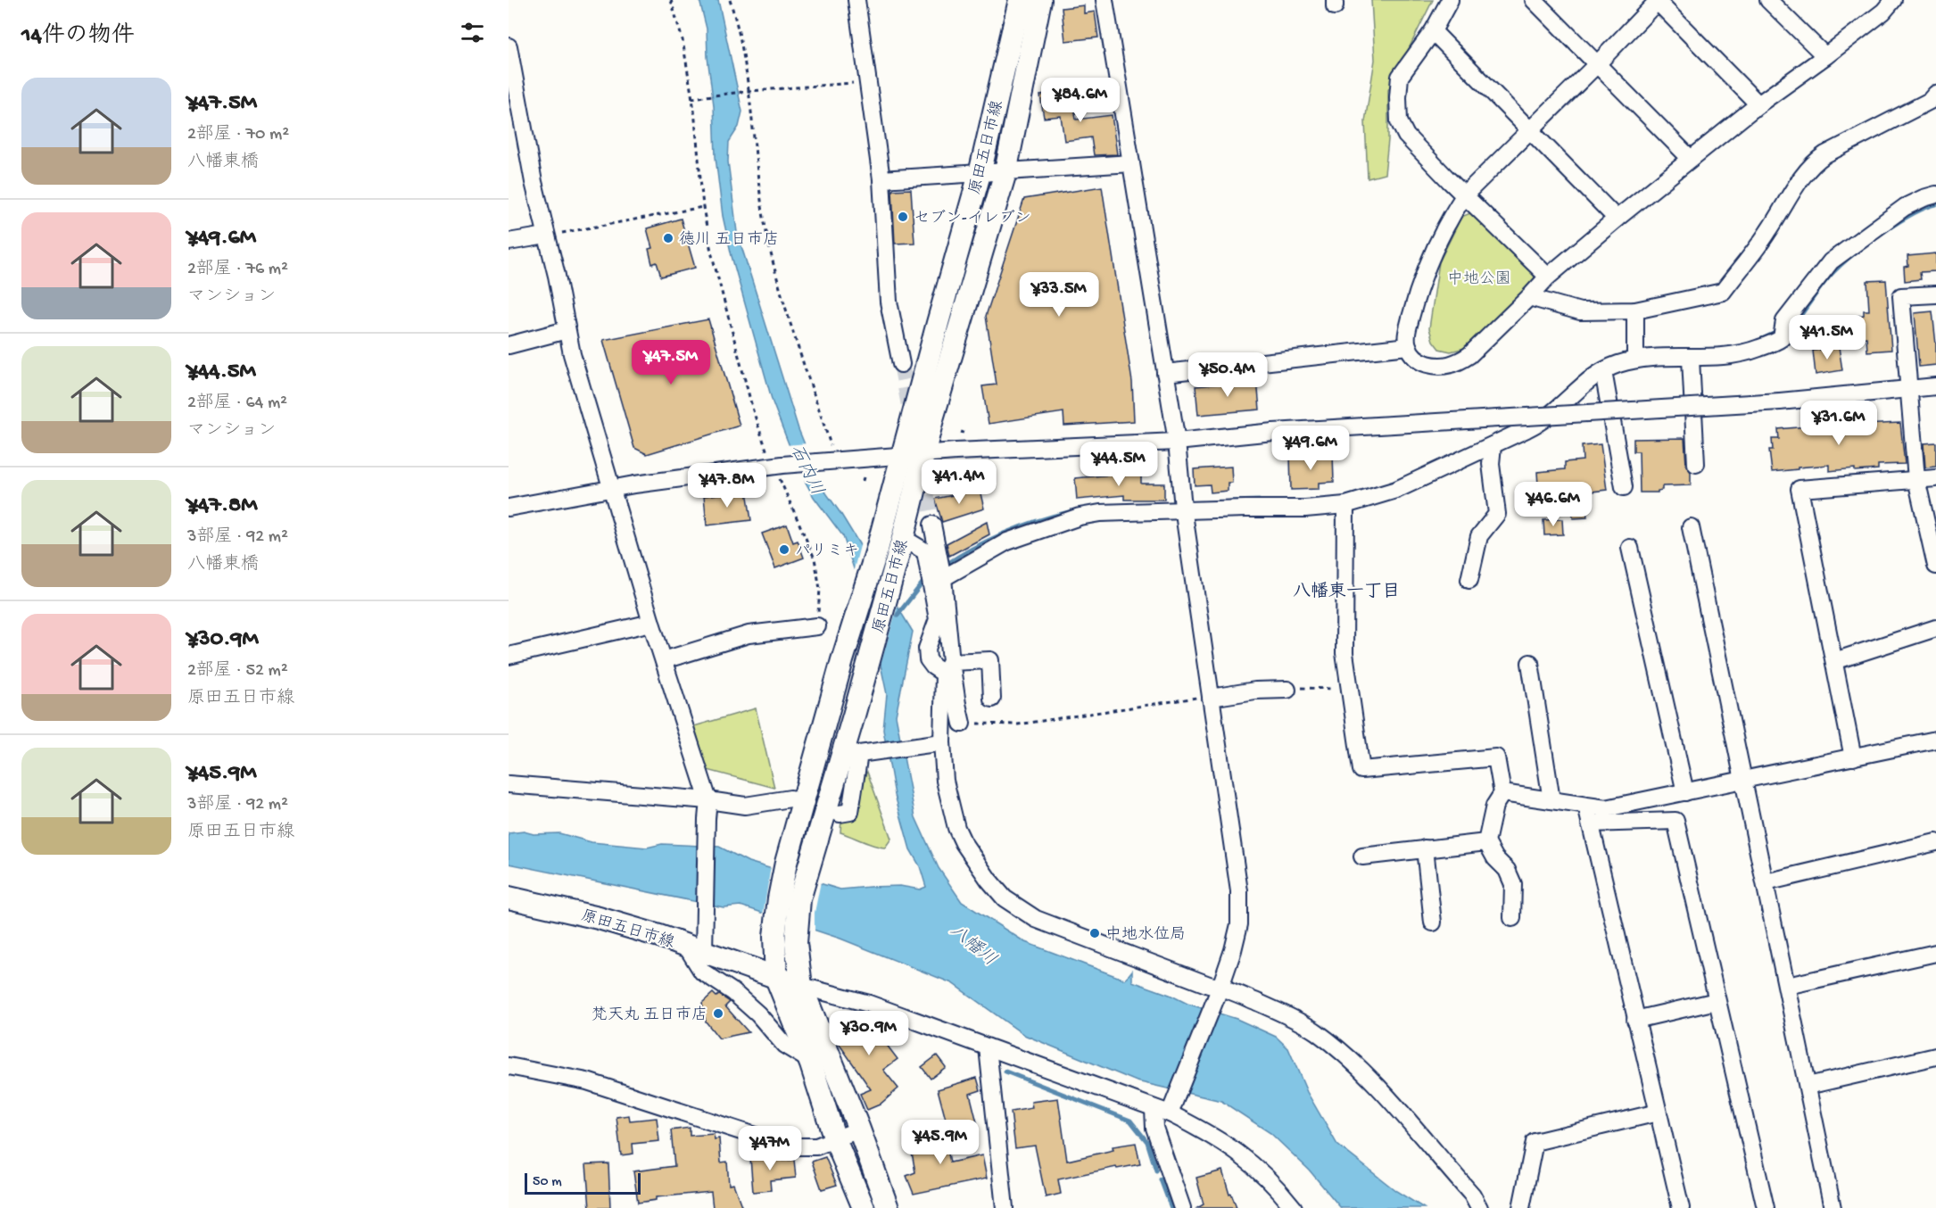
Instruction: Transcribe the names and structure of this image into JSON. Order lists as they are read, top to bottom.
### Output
{
  "streets": {
    "main road": ["原田五日市線"]
  },
  "districts": ["八幡東一丁目"],
  "water": ["石内川", "八幡川"],
  "parks": ["中地公園"],
  "places": [
    "セブン-イレブン",
    "徳川 五日市店",
    "パリミキ",
    "中地水位局",
    "梵天丸 五日市店"
  ],
  "scale_bar": "50 m",
  "page": {
    "heading": "14件の物件",
    "list": [
      {
        "name": "¥47.5M",
        "note": "2部屋 · 70 m² · 八幡東橋"
      },
      {
        "name": "¥49.6M",
        "note": "2部屋 · 76 m² · マンション"
      },
      {
        "name": "¥44.5M",
        "note": "2部屋 · 64 m² · マンション"
      },
      {
        "name": "¥47.8M",
        "note": "3部屋 · 92 m² · 八幡東橋"
      },
      {
        "name": "¥30.9M",
        "note": "2部屋 · 52 m² · 原田五日市線"
      },
      {
        "name": "¥45.9M",
        "note": "3部屋 · 92 m² · 原田五日市線"
      }
    ],
    "price": [
      "¥84.6M",
      "¥33.5M",
      "¥41.5M",
      "¥47.5M",
      "¥50.4M",
      "¥31.6M",
      "¥49.6M",
      "¥44.5M",
      "¥41.4M",
      "¥47.8M",
      "¥46.6M",
      "¥30.9M",
      "¥45.9M",
      "¥47M"
    ],
    "scale": "50 m"
  }
}
